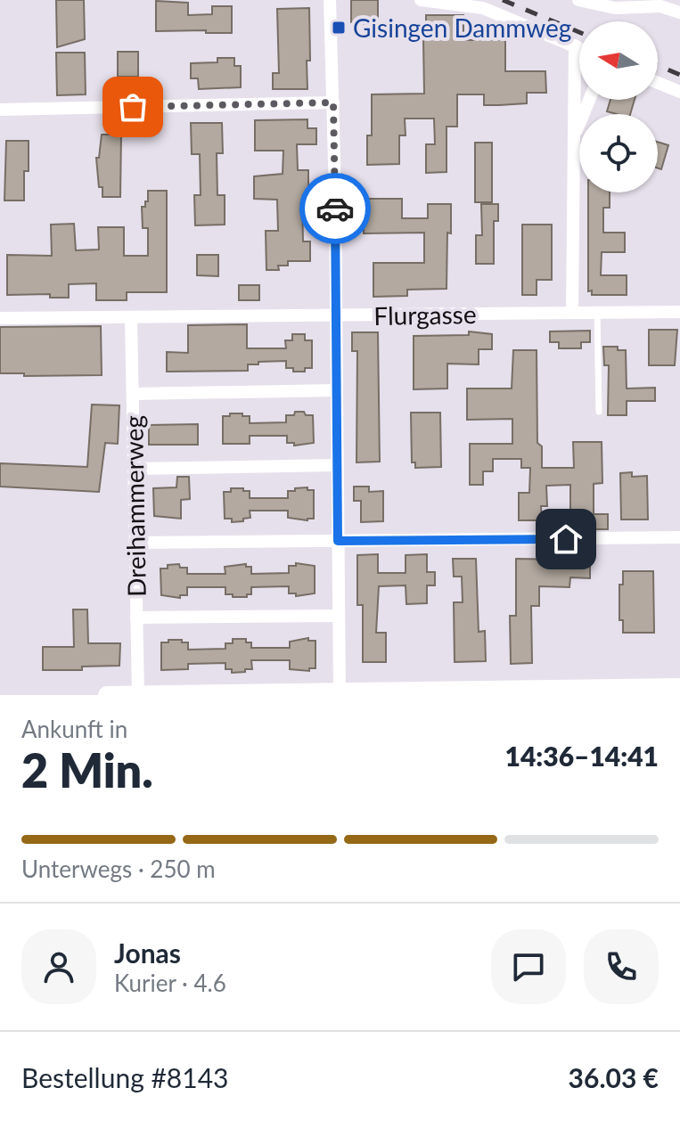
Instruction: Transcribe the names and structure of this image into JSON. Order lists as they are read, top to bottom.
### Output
{
  "streets": {
    "street": ["Flurgasse", "Dreihammerweg"]
  },
  "crossings": [
    ["Flurgasse", "Dreihammerweg"]
  ],
  "places": {
    "transit": ["Gisingen Dammweg"]
  },
  "north": "left",
  "page": {
    "heading": ["2 Min.", "Ankunft in", "14:36–14:41"],
    "panel": [
      "Jonas",
      "Kurier · 4.6",
      "Bestellung #8143",
      "36.03 €"
    ],
    "bar": "Unterwegs · 250 m"
  }
}
